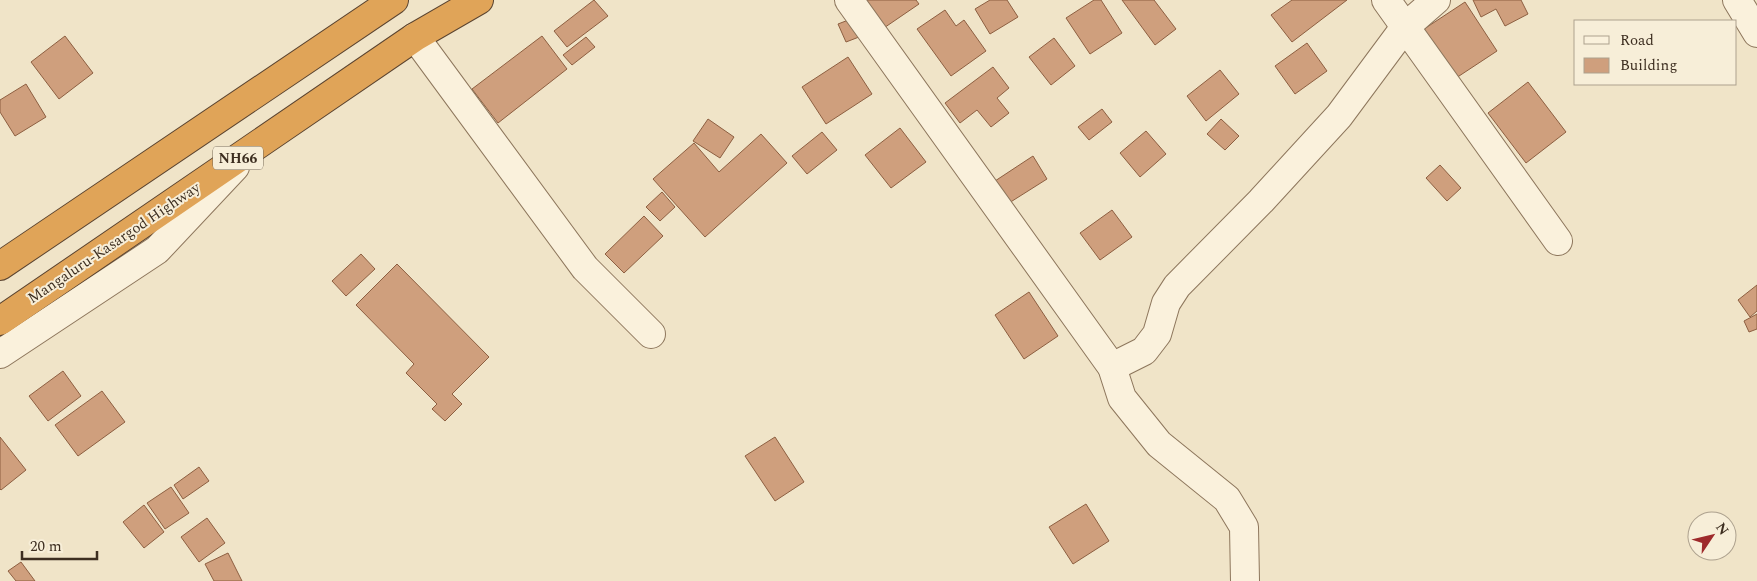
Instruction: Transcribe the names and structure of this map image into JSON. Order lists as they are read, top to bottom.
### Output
{
  "streets": {
    "highway": ["NH66", "Mangaluru-Kasargod Highway"]
  },
  "legend": ["Road", "Building"],
  "scale_bar": "20 m",
  "north": "top right"
}
